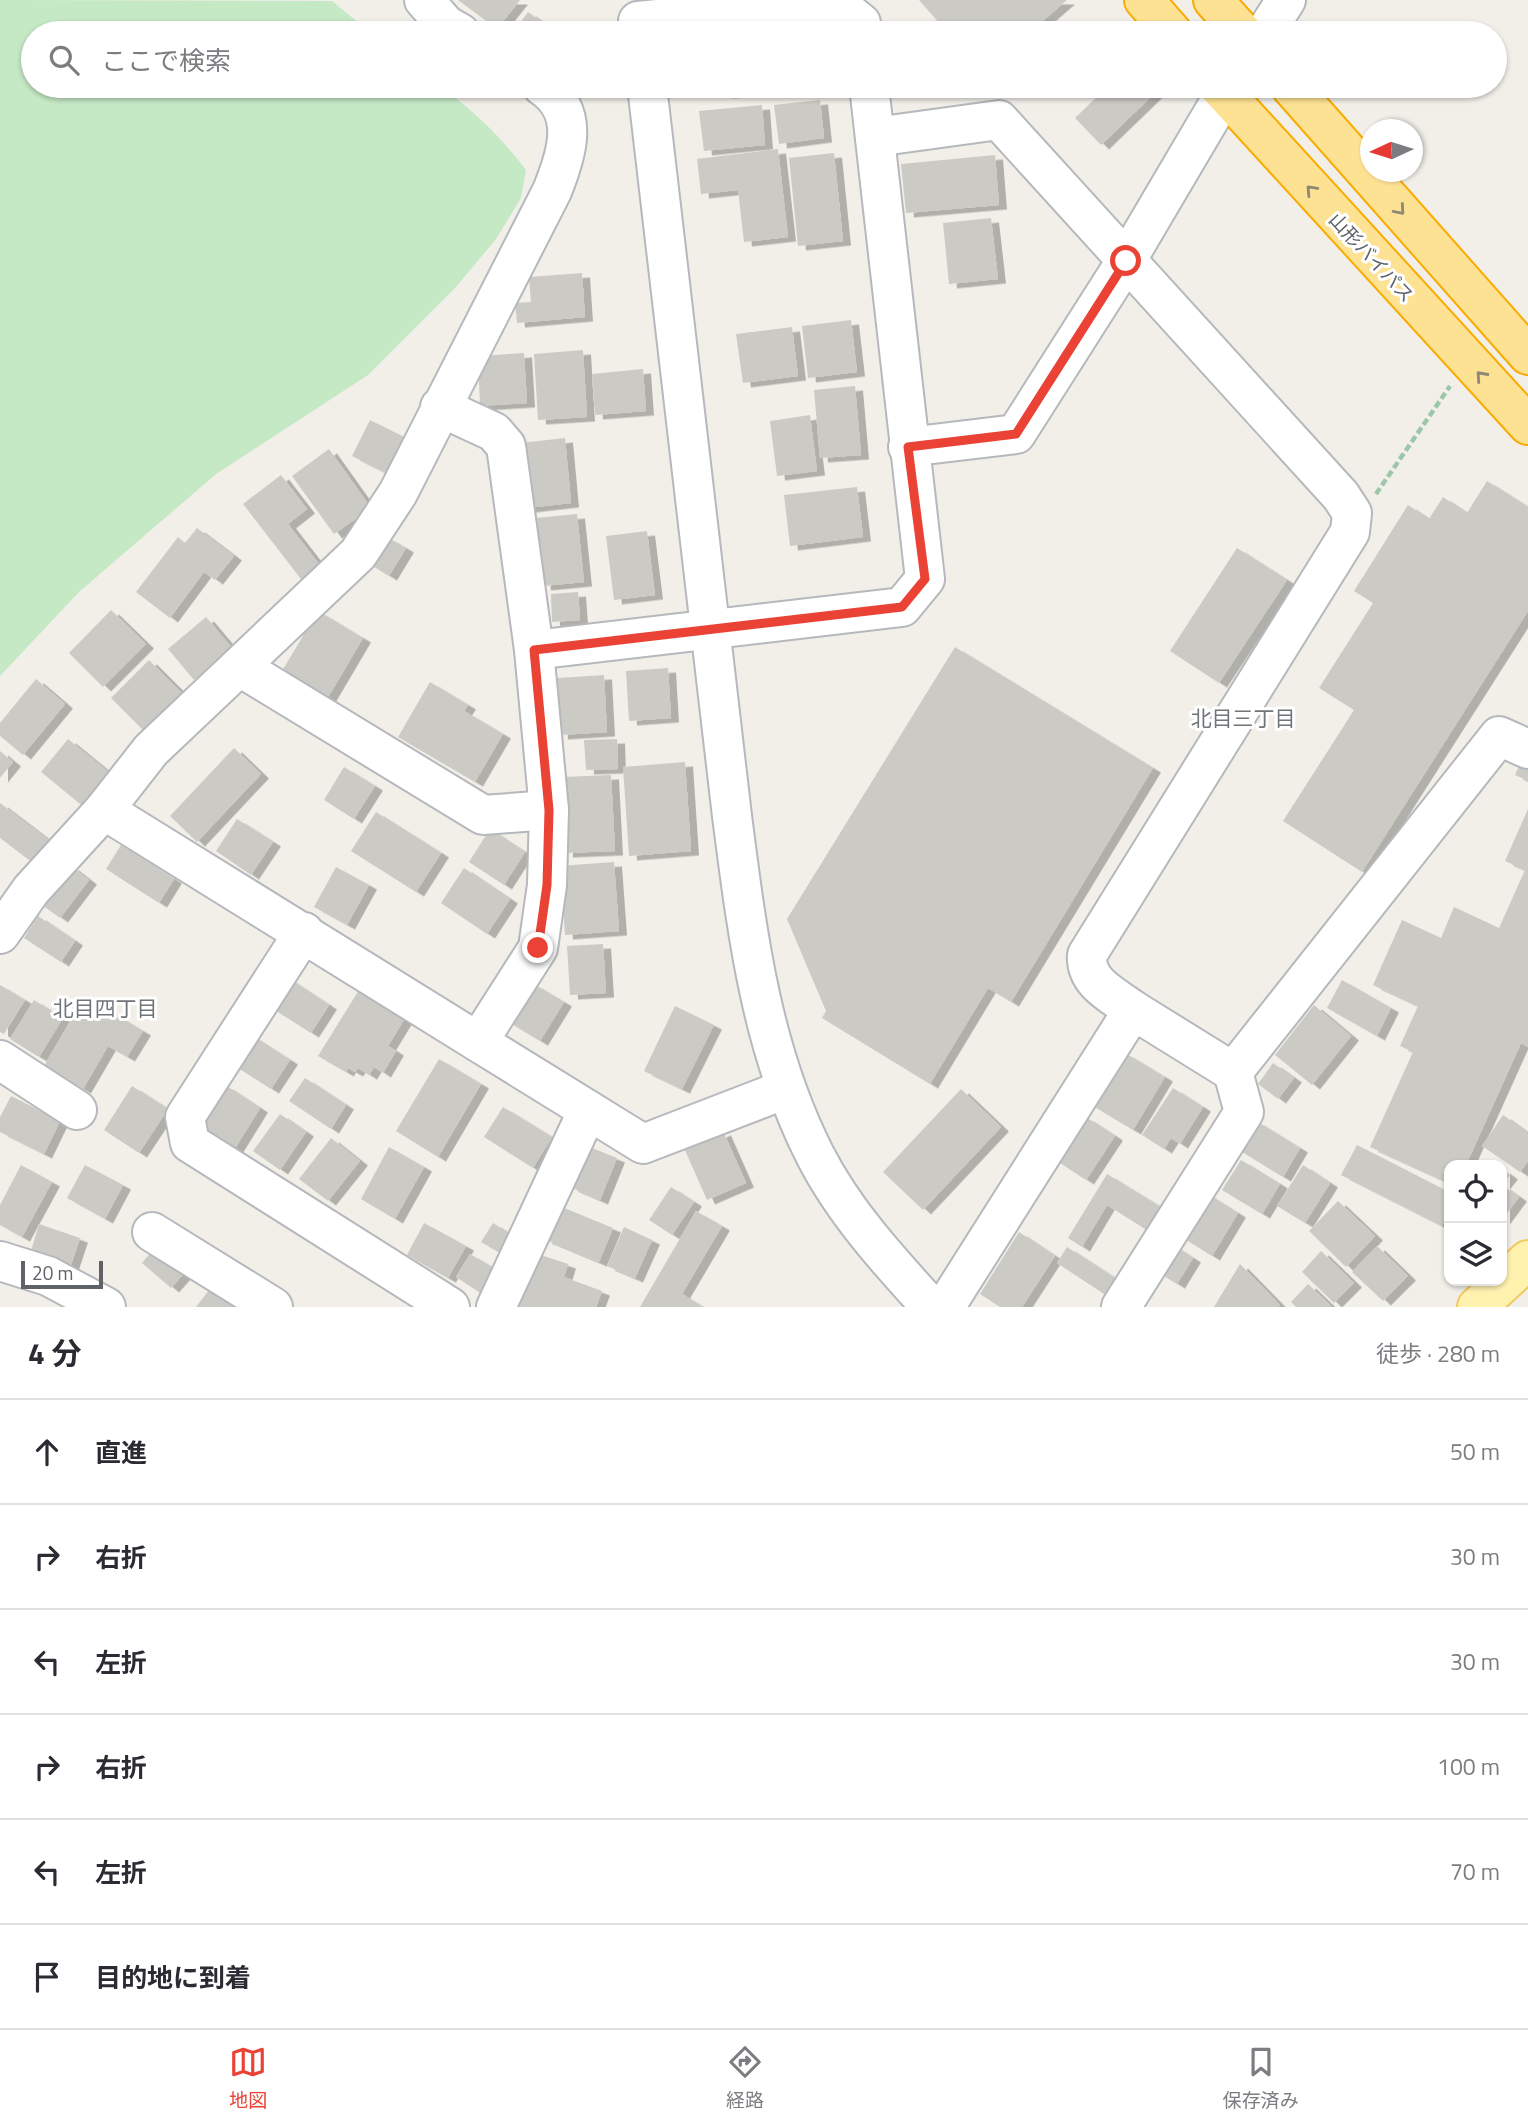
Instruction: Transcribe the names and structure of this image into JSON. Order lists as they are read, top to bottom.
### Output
{
  "streets": {
    "highway": ["山形バイパス"]
  },
  "districts": ["北目三丁目", "北目四丁目"],
  "scale_bar": "20 m",
  "north": "left",
  "page": {
    "search": "ここで検索",
    "scale": "20 m",
    "heading": ["4 分", "徒歩 · 280 m"],
    "list": [
      ["直進", "50 m"],
      ["右折", "30 m"],
      ["左折", "30 m"],
      ["右折", "100 m"],
      ["左折", "70 m"],
      "目的地に到着"
    ],
    "nav": ["地図", "経路", "保存済み"]
  }
}
